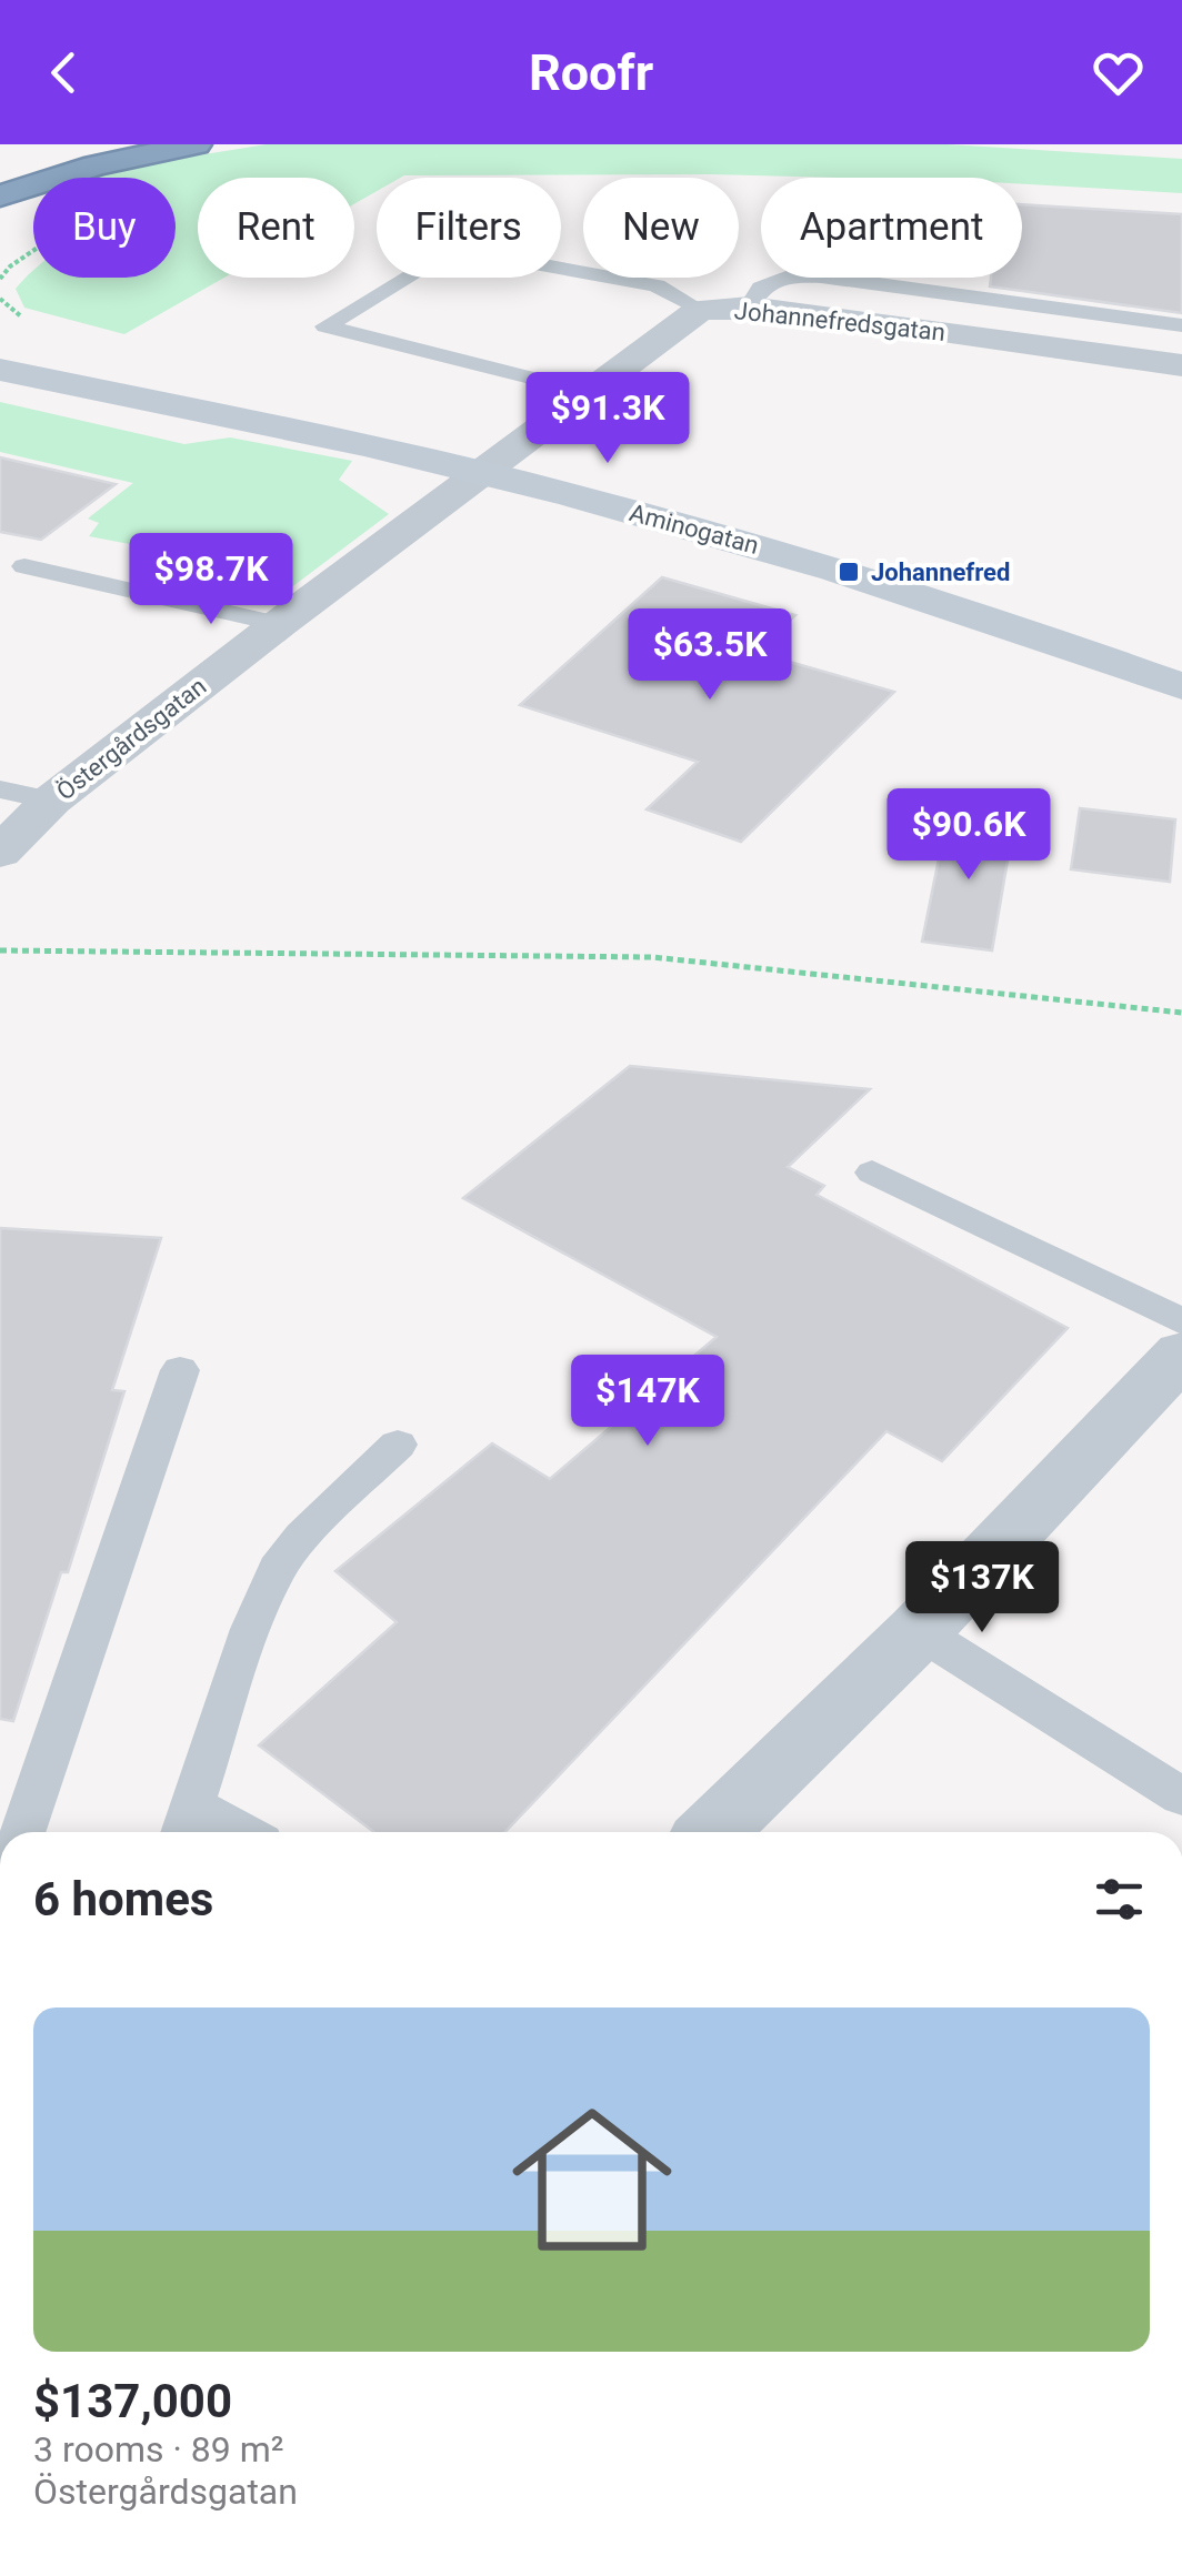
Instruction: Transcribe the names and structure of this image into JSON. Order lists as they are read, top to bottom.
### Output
{
  "streets": {
    "street": ["Johannefredsgatan", "Aminogatan", "Östergårdsgatan"]
  },
  "crossings": [
    ["Johannefredsgatan", "Aminogatan"],
    ["Johannefredsgatan", "Östergårdsgatan"],
    ["Aminogatan", "Östergårdsgatan"]
  ],
  "places": {
    "transit": ["Johannefred"]
  },
  "page": {
    "header": "Roofr",
    "chip": [
      "Buy",
      "Rent",
      "Filters",
      "New",
      "Apartment"
    ],
    "price": [
      "$91.3K",
      "$98.7K",
      "$63.5K",
      "$90.6K",
      "$147K",
      "$137K"
    ],
    "heading": "6 homes",
    "list": [
      {
        "name": "$137,000",
        "note": "3 rooms · 89 m² · Östergårdsgatan"
      }
    ]
  }
}
